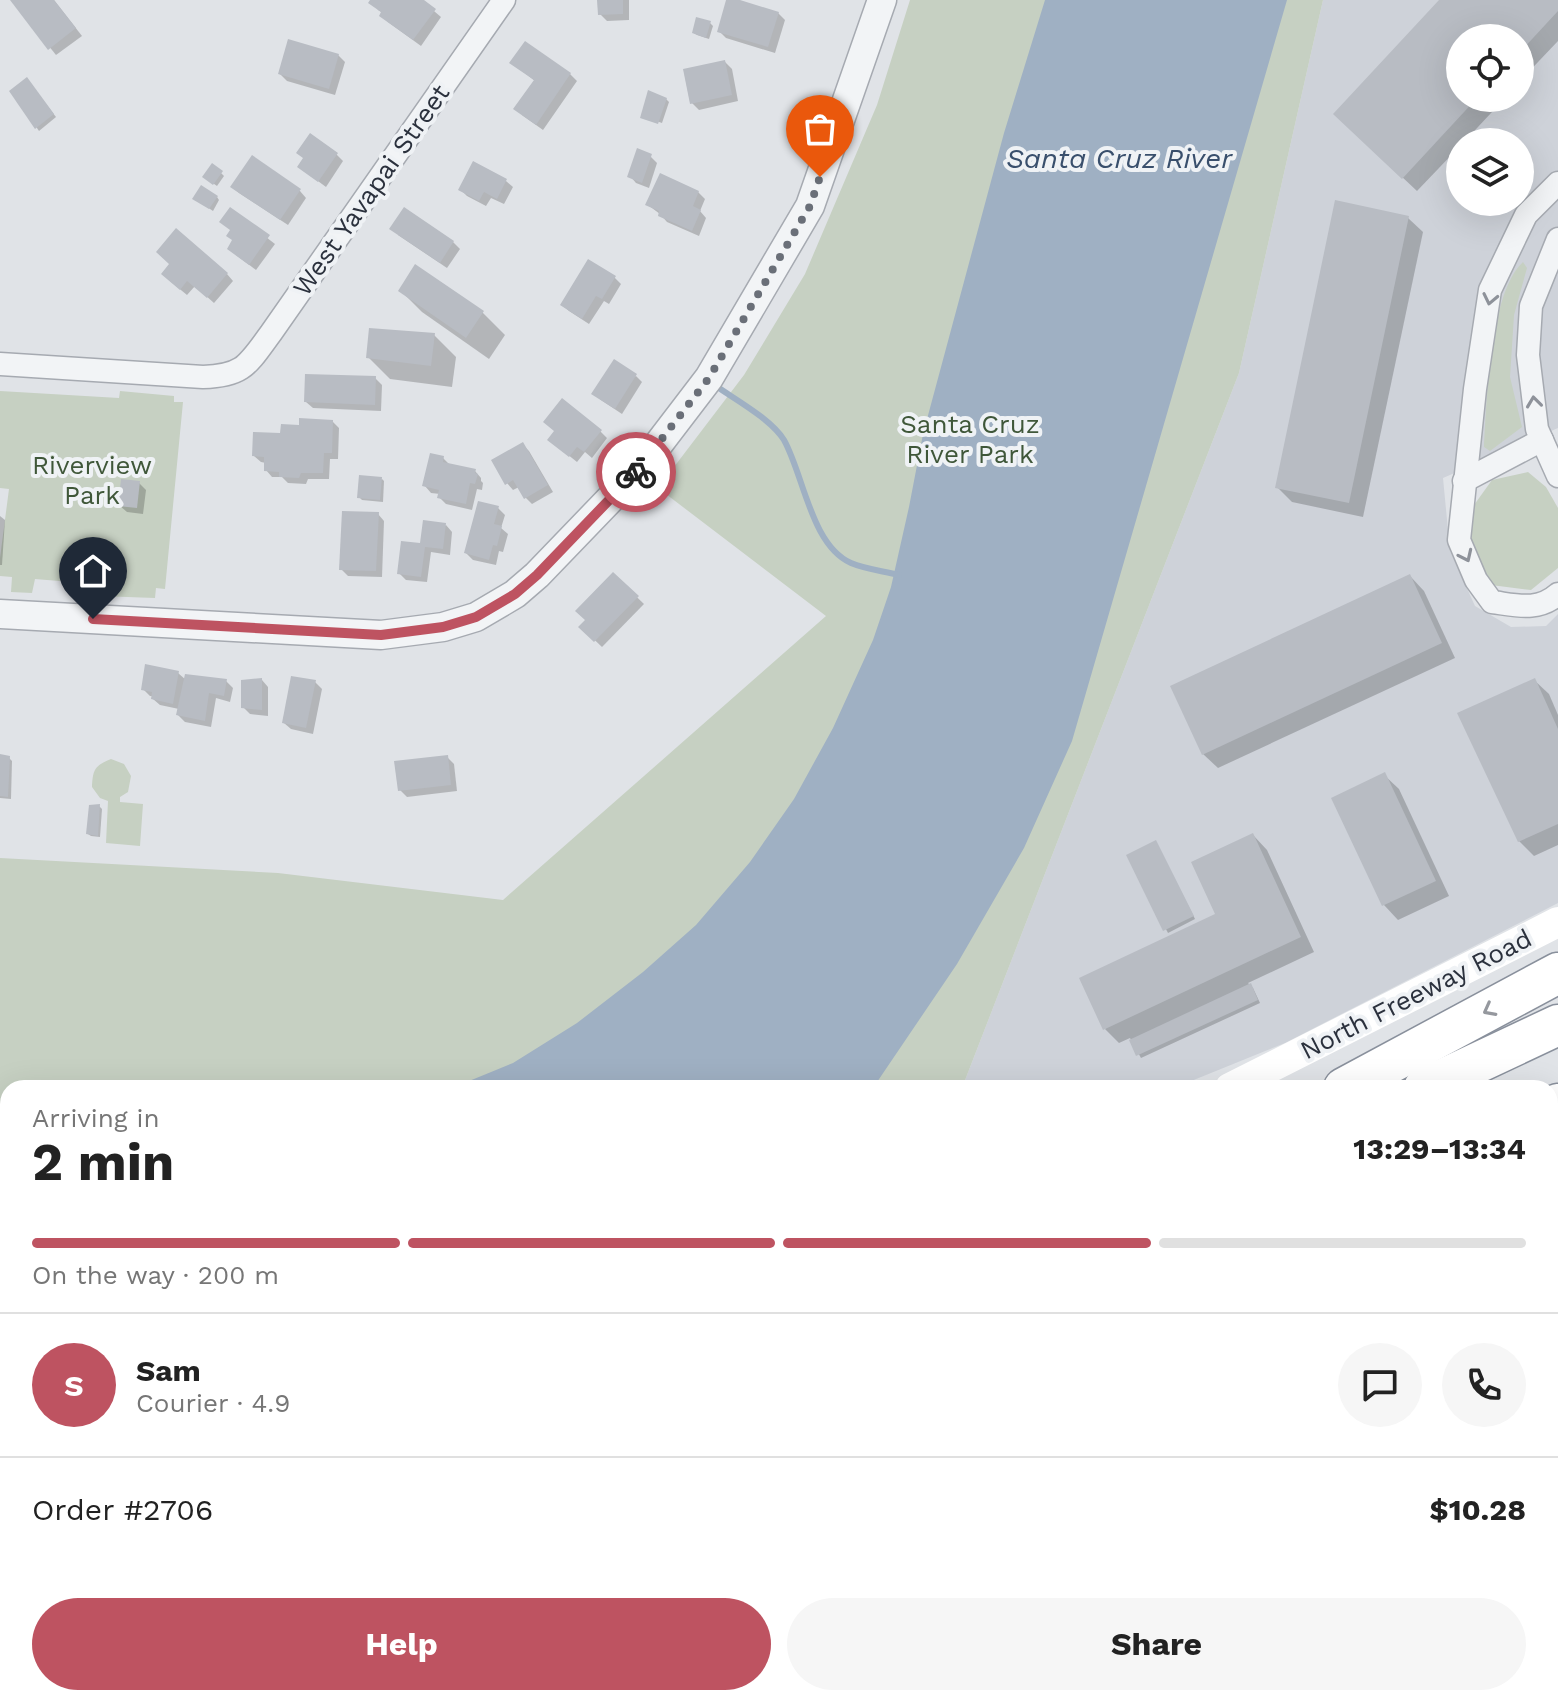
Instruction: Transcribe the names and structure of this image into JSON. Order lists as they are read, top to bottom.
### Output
{
  "streets": {
    "main road": ["North Freeway Road"],
    "street": ["West Yavapai Street"]
  },
  "water": ["Santa Cruz River"],
  "parks": ["Santa Cruz River Park", "Riverview Park"],
  "page": {
    "heading": ["2 min", "Arriving in", "13:29–13:34"],
    "panel": [
      "Sam",
      "Courier · 4.9",
      "Order #2706",
      "$10.28"
    ],
    "bar": "On the way · 200 m",
    "round": "S",
    "buttons": ["Help", "Share"]
  }
}
